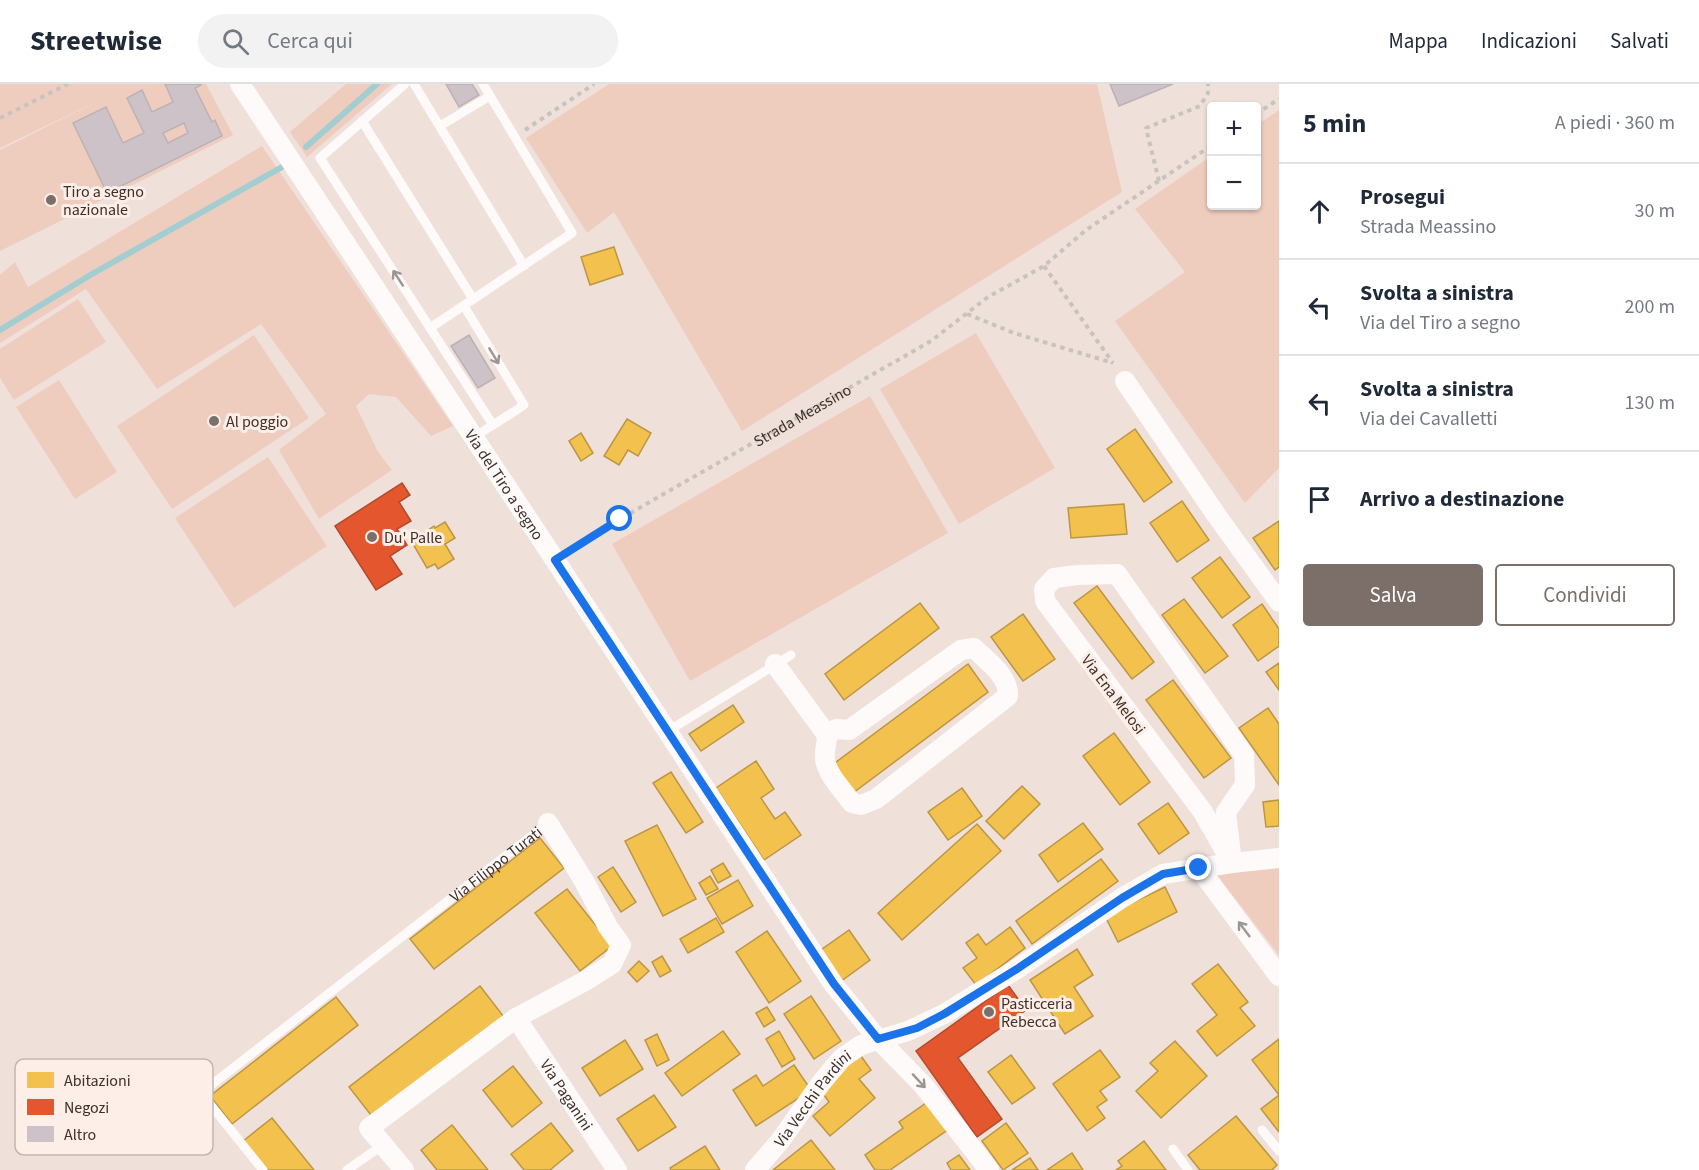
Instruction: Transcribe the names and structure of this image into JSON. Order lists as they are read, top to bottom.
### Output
{
  "streets": {
    "street": [
      "Via del Tiro a segno",
      "Via Ena Melosi",
      "Via Filippo Turati",
      "Via Paganini",
      "Via Vecchi Pardini"
    ],
    "path": ["Strada Meassino"]
  },
  "crossings": [
    ["Strada Meassino", "Via del Tiro a segno"],
    ["Via del Tiro a segno", "Via Vecchi Pardini"],
    ["Via Ena Melosi", "Via Vecchi Pardini"],
    ["Via Filippo Turati", "Via Paganini"]
  ],
  "places": [
    "Tiro a segno nazionale",
    "Al poggio",
    "Du' Palle",
    "Pasticceria Rebecca"
  ],
  "legend": ["Abitazioni", "Negozi", "Altro"],
  "page": {
    "header": "Streetwise",
    "search": "Cerca qui",
    "nav": ["Mappa", "Indicazioni", "Salvati"],
    "heading": ["5 min", "A piedi · 360 m"],
    "map_buttons": ["+", "−"],
    "list": [
      ["Prosegui", "Strada Meassino", "30 m"],
      ["Svolta a sinistra", "Via del Tiro a segno", "200 m"],
      ["Svolta a sinistra", "Via dei Cavalletti", "130 m"],
      "Arrivo a destinazione"
    ],
    "buttons": ["Salva", "Condividi"]
  }
}
